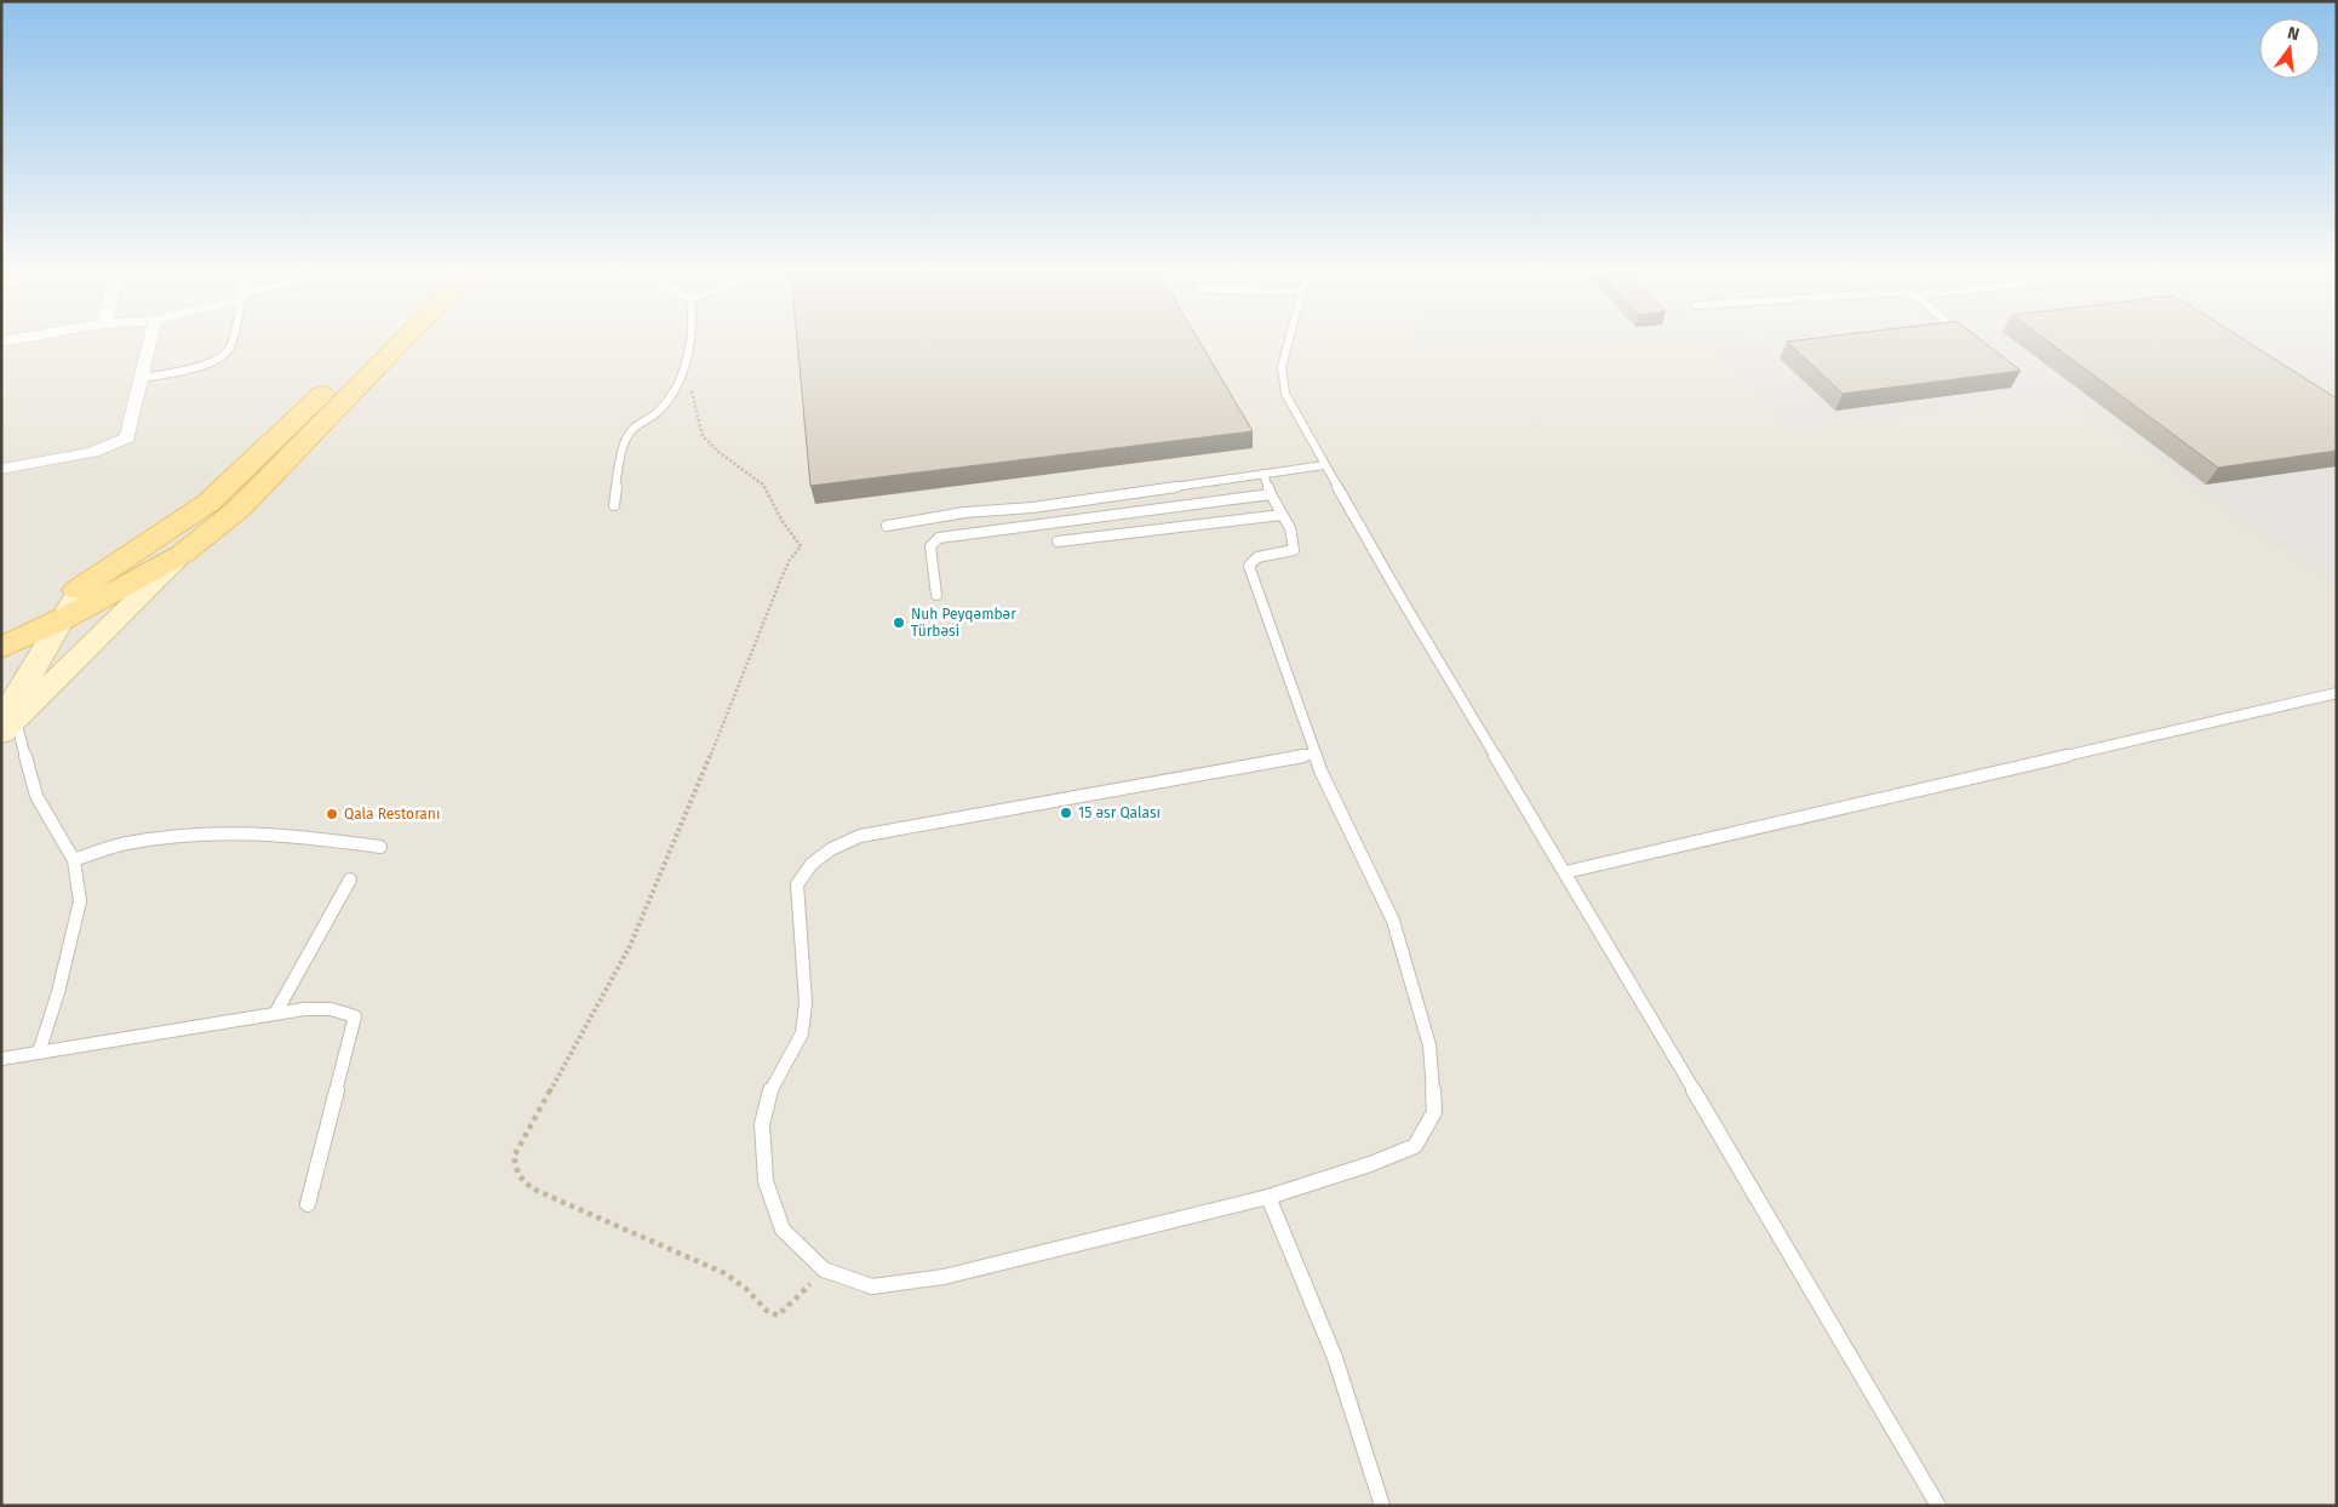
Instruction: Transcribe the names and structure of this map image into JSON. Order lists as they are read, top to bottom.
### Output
{
  "places": ["Nuh Peyqəmbər Türbəsi", "15 əsr Qalası", "Qala Restoranı"],
  "north": "top"
}
